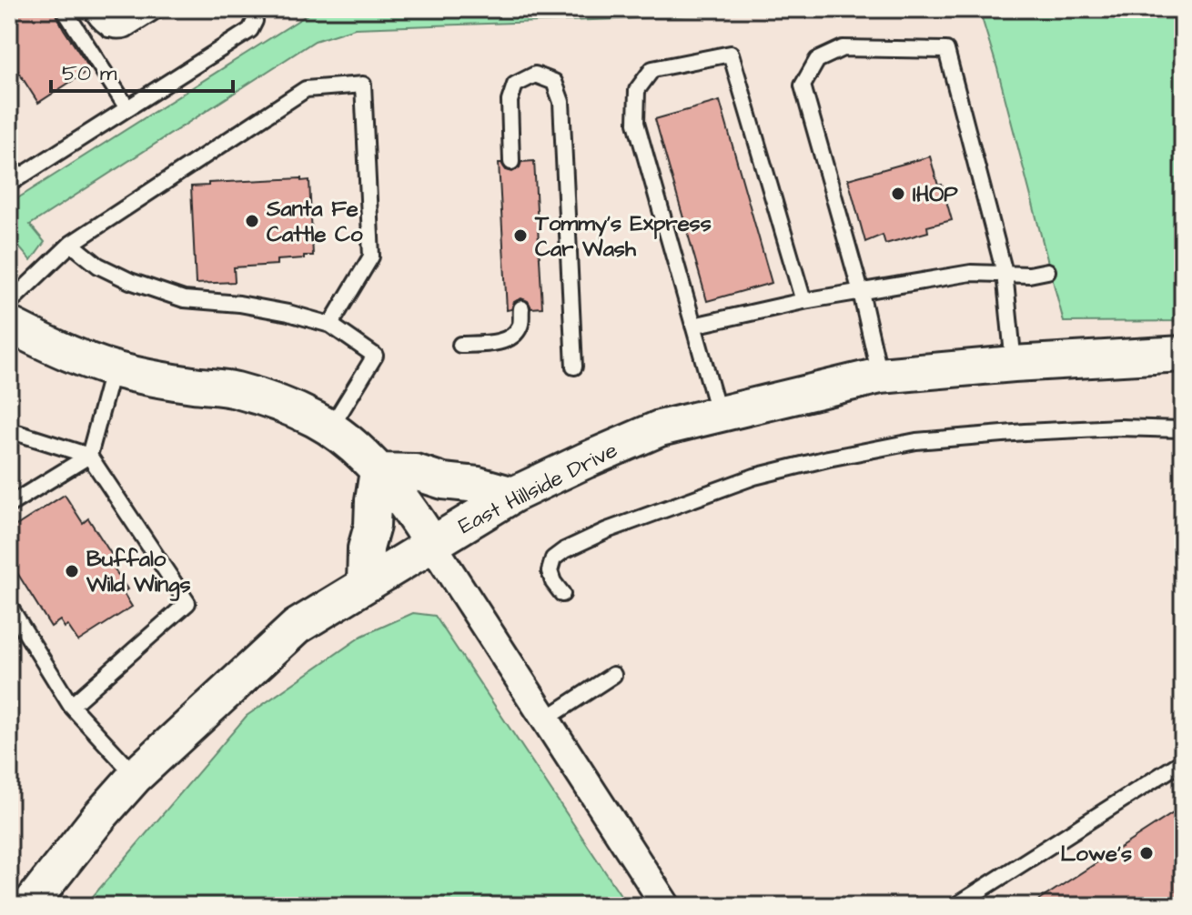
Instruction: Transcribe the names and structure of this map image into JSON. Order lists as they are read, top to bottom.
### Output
{
  "streets": {
    "street": ["East Hillside Drive"]
  },
  "places": [
    "IHOP",
    "Santa Fe Cattle Co",
    "Tommy's Express Car Wash",
    "Buffalo Wild Wings",
    "Lowe's"
  ],
  "scale_bar": "50 m"
}
